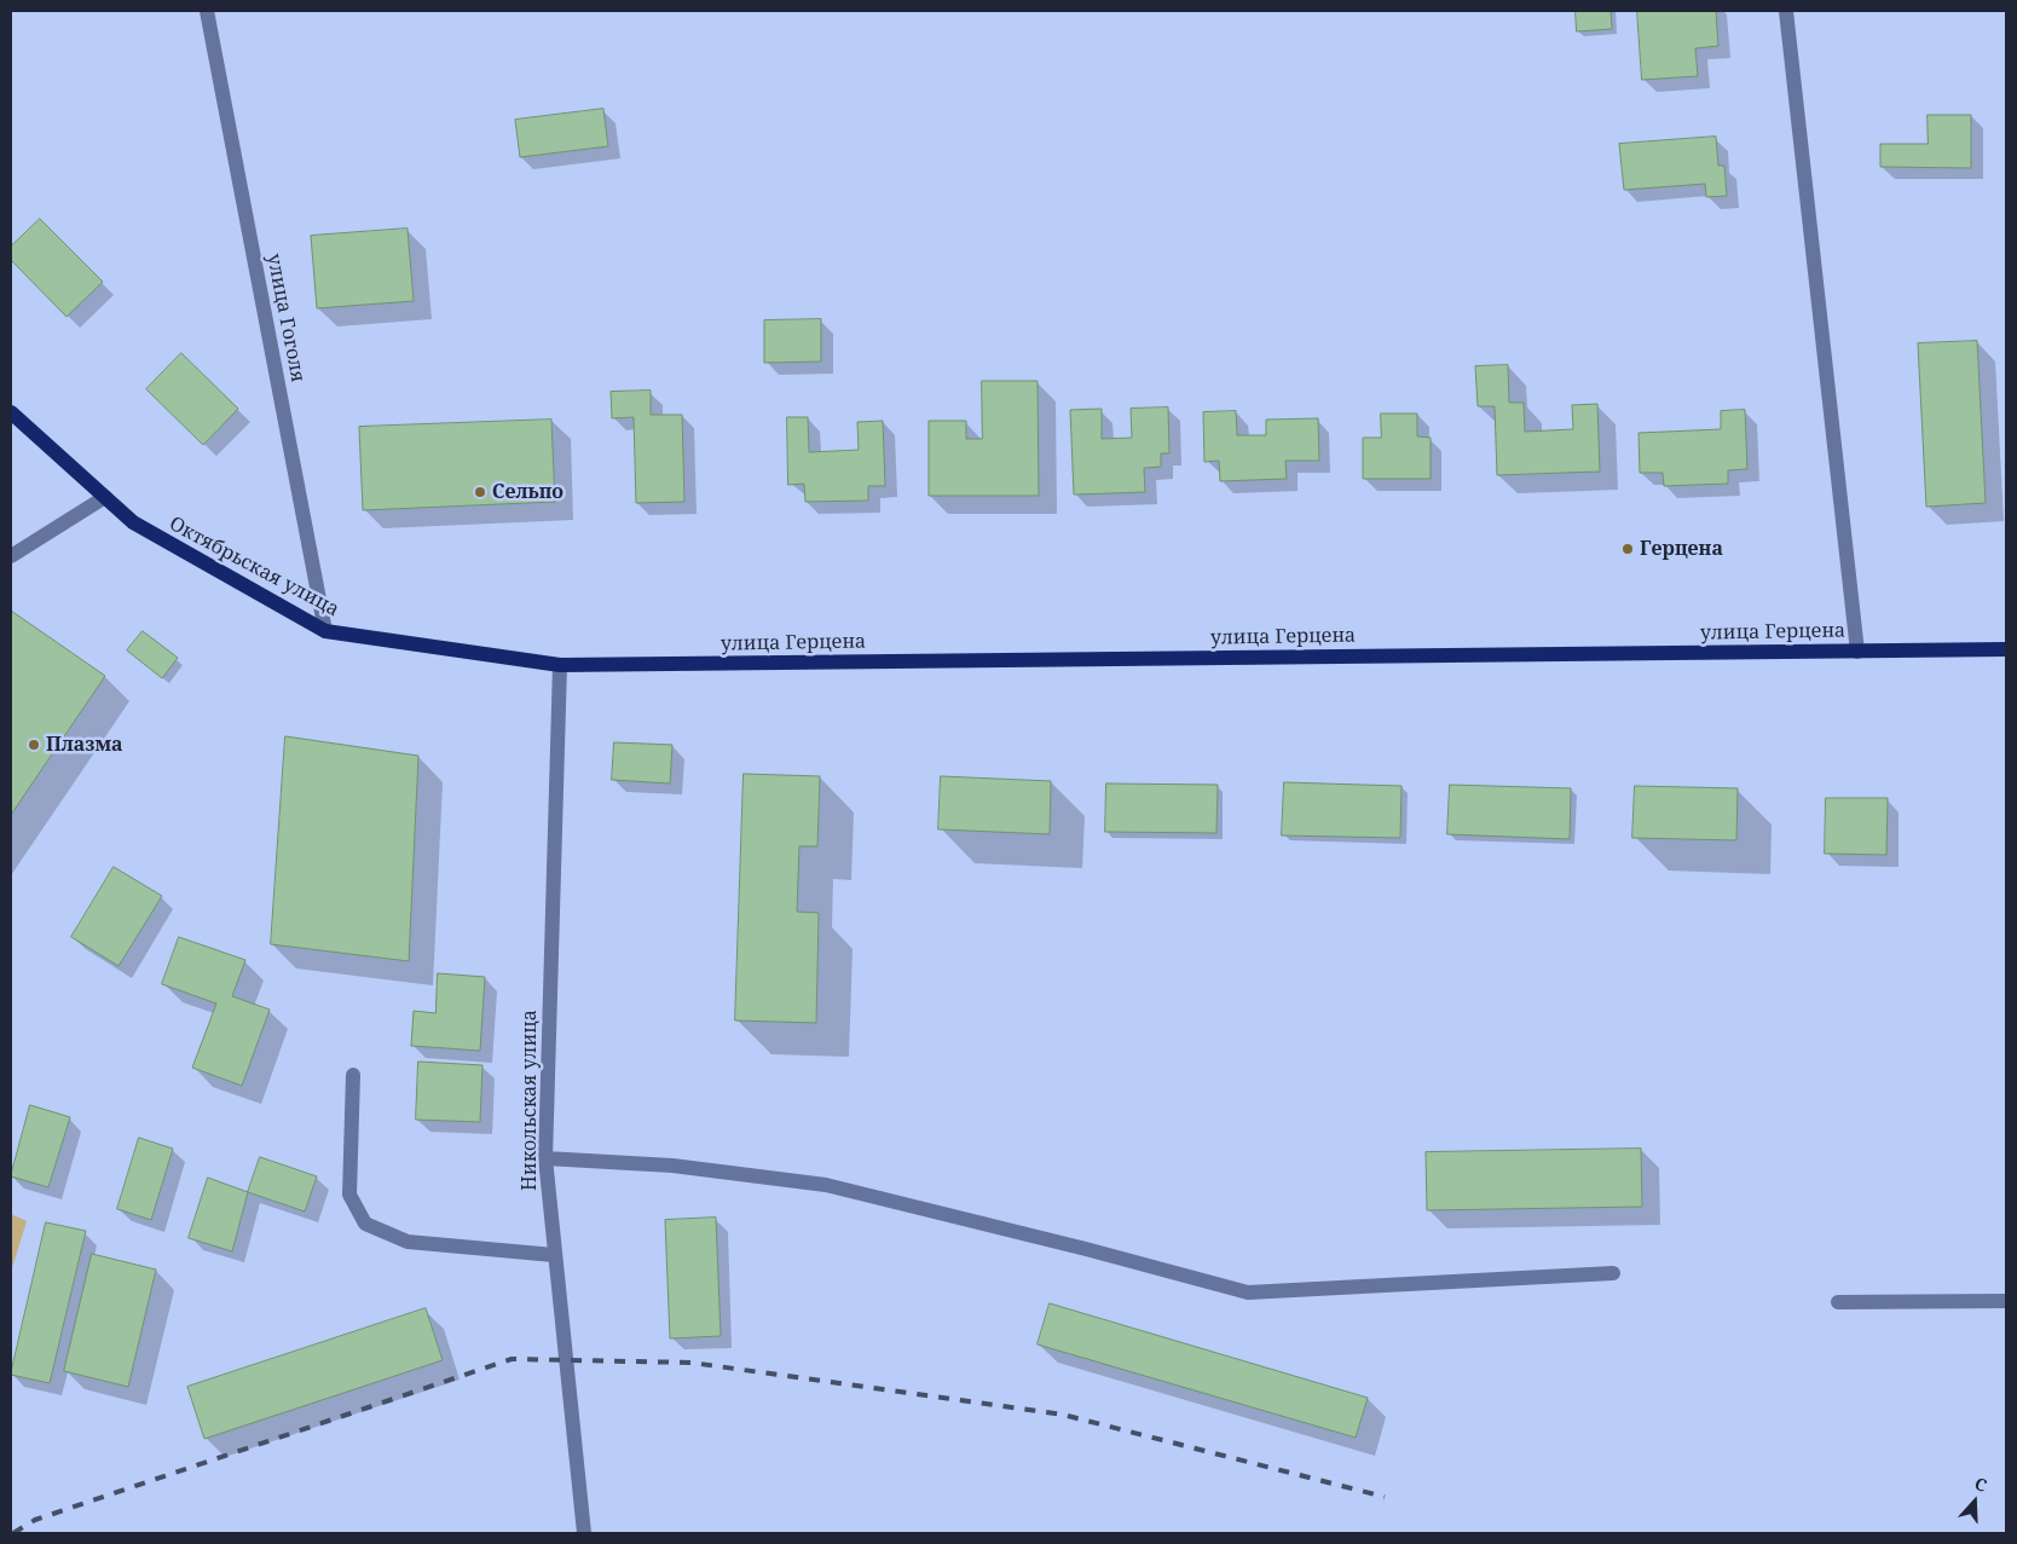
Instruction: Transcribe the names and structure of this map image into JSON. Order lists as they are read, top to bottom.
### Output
{
  "streets": {
    "main road": ["Октябрьская улица", "улица Герцена"],
    "street": ["улица Гоголя", "Никольская улица"]
  },
  "crossings": [
    ["улица Гоголя", "Октябрьская улица"],
    ["Октябрьская улица", "улица Герцена"],
    ["Октябрьская улица", "Никольская улица"],
    ["улица Герцена", "Никольская улица"]
  ],
  "places": ["Сельпо", "Герцена", "Плазма"],
  "north": "top"
}
